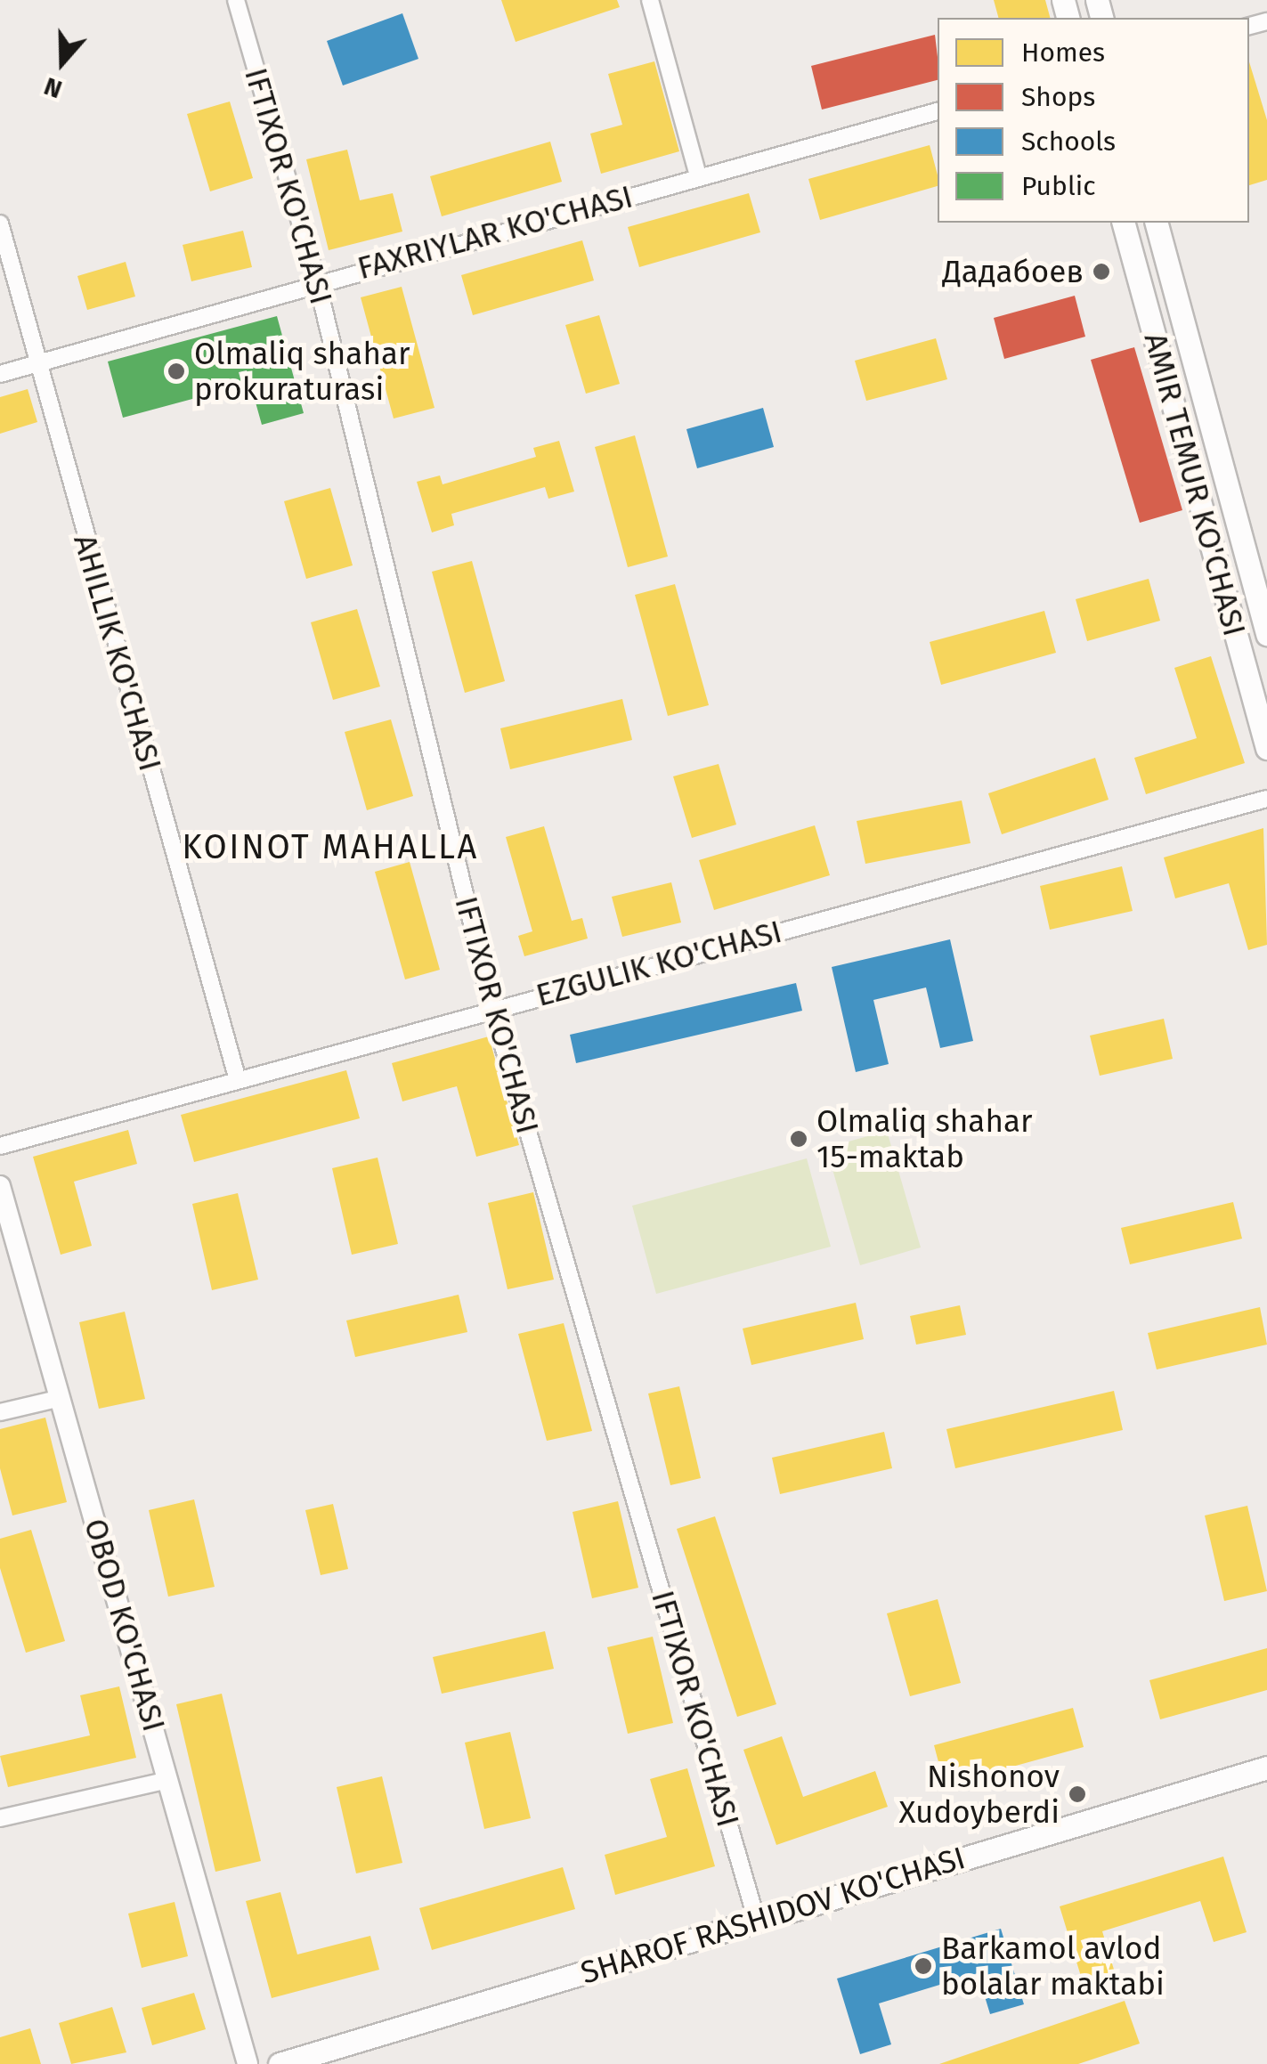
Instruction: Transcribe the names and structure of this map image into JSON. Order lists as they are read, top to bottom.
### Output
{
  "streets": {
    "main road": ["AMIR TEMUR KO'CHASI", "SHAROF RASHIDOV KO'CHASI"],
    "street": [
      "IFTIXOR KO'CHASI",
      "FAXRIYLAR KO'CHASI",
      "AHILLIK KO'CHASI",
      "EZGULIK KO'CHASI",
      "OBOD KO'CHASI"
    ]
  },
  "crossings": [
    ["IFTIXOR KO'CHASI", "FAXRIYLAR KO'CHASI"],
    ["IFTIXOR KO'CHASI", "EZGULIK KO'CHASI"],
    ["IFTIXOR KO'CHASI", "SHAROF RASHIDOV KO'CHASI"],
    ["FAXRIYLAR KO'CHASI", "AHILLIK KO'CHASI"],
    ["AHILLIK KO'CHASI", "EZGULIK KO'CHASI"]
  ],
  "districts": ["KOINOT MAHALLA"],
  "places": [
    "Дадабоев",
    "Olmaliq shahar prokuraturasi",
    "Olmaliq shahar 15-maktab",
    "Nishonov Xudoyberdi",
    "Barkamol avlod bolalar maktabi"
  ],
  "legend": [
    "Homes",
    "Shops",
    "Schools",
    "Public"
  ],
  "north": "bottom"
}
